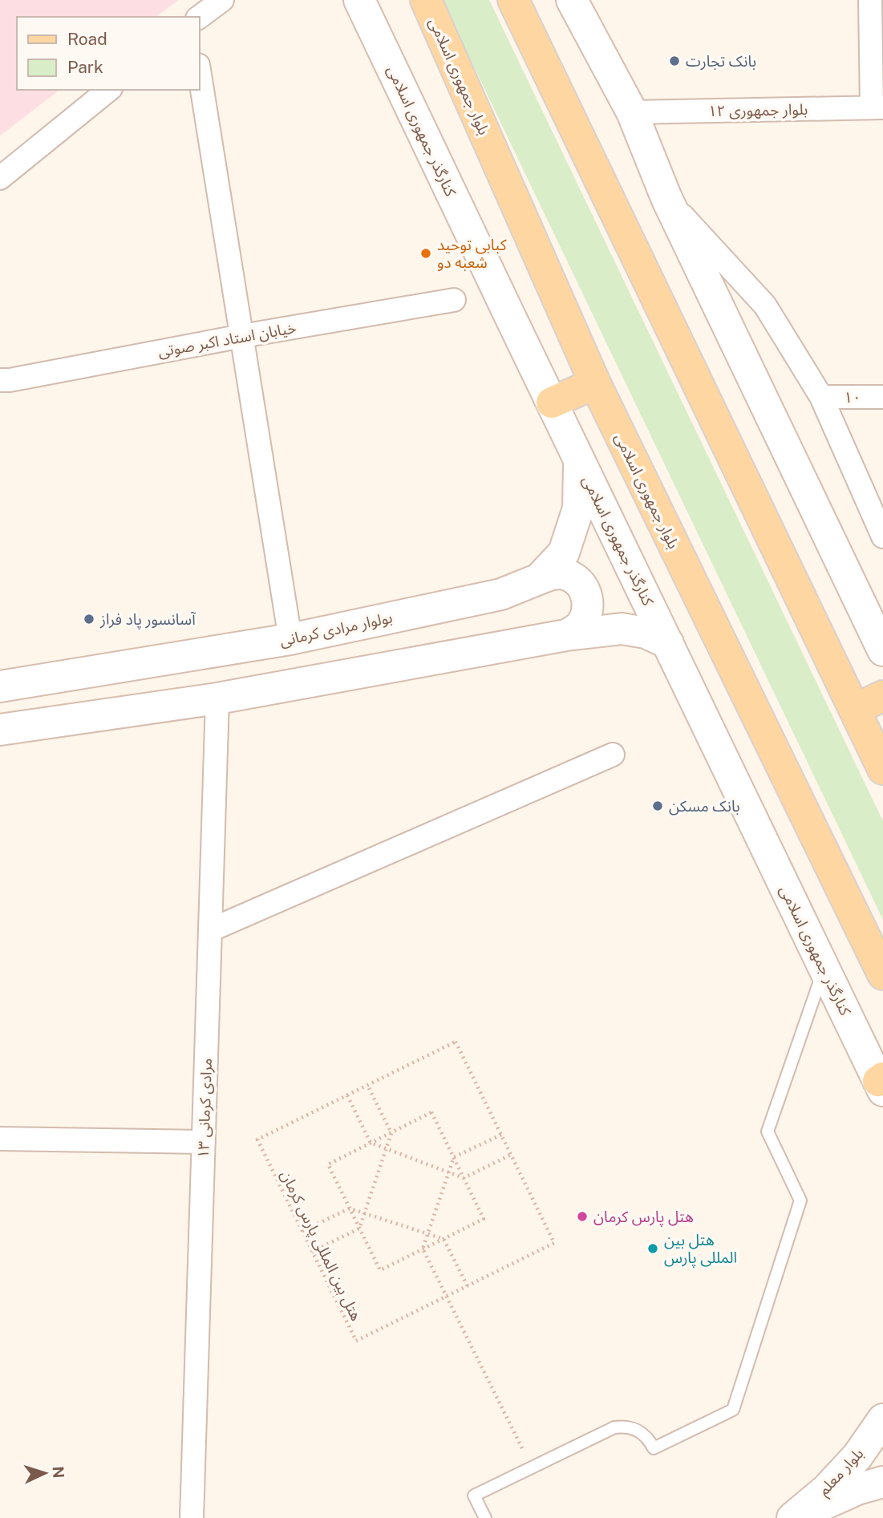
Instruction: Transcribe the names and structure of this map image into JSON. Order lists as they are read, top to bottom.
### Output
{
  "streets": {
    "main road": ["بلوار جمهوری اسلامی"],
    "street": [
      "بلوار جمهوری ۱۲",
      "کنارگذر جمهوری اسلامی",
      "خیابان استاد اکبر صوتی",
      "۱۰",
      "بولوار مرادی کرمانی",
      "مرادی کرمانی ۱۳",
      "بلوار معلم"
    ],
    "path": ["هتل بین المللی پارس کرمان"]
  },
  "crossings": [
    ["کنارگذر جمهوری اسلامی", "بولوار مرادی کرمانی"]
  ],
  "places": [
    "بانک تجارت",
    "کبابی توحید شعبه دو",
    "آسانسور پاد فراز",
    "بانک مسکن",
    "هتل پارس کرمان",
    "هتل بین المللی پارس"
  ],
  "legend": ["Road", "Park"],
  "north": "right"
}
